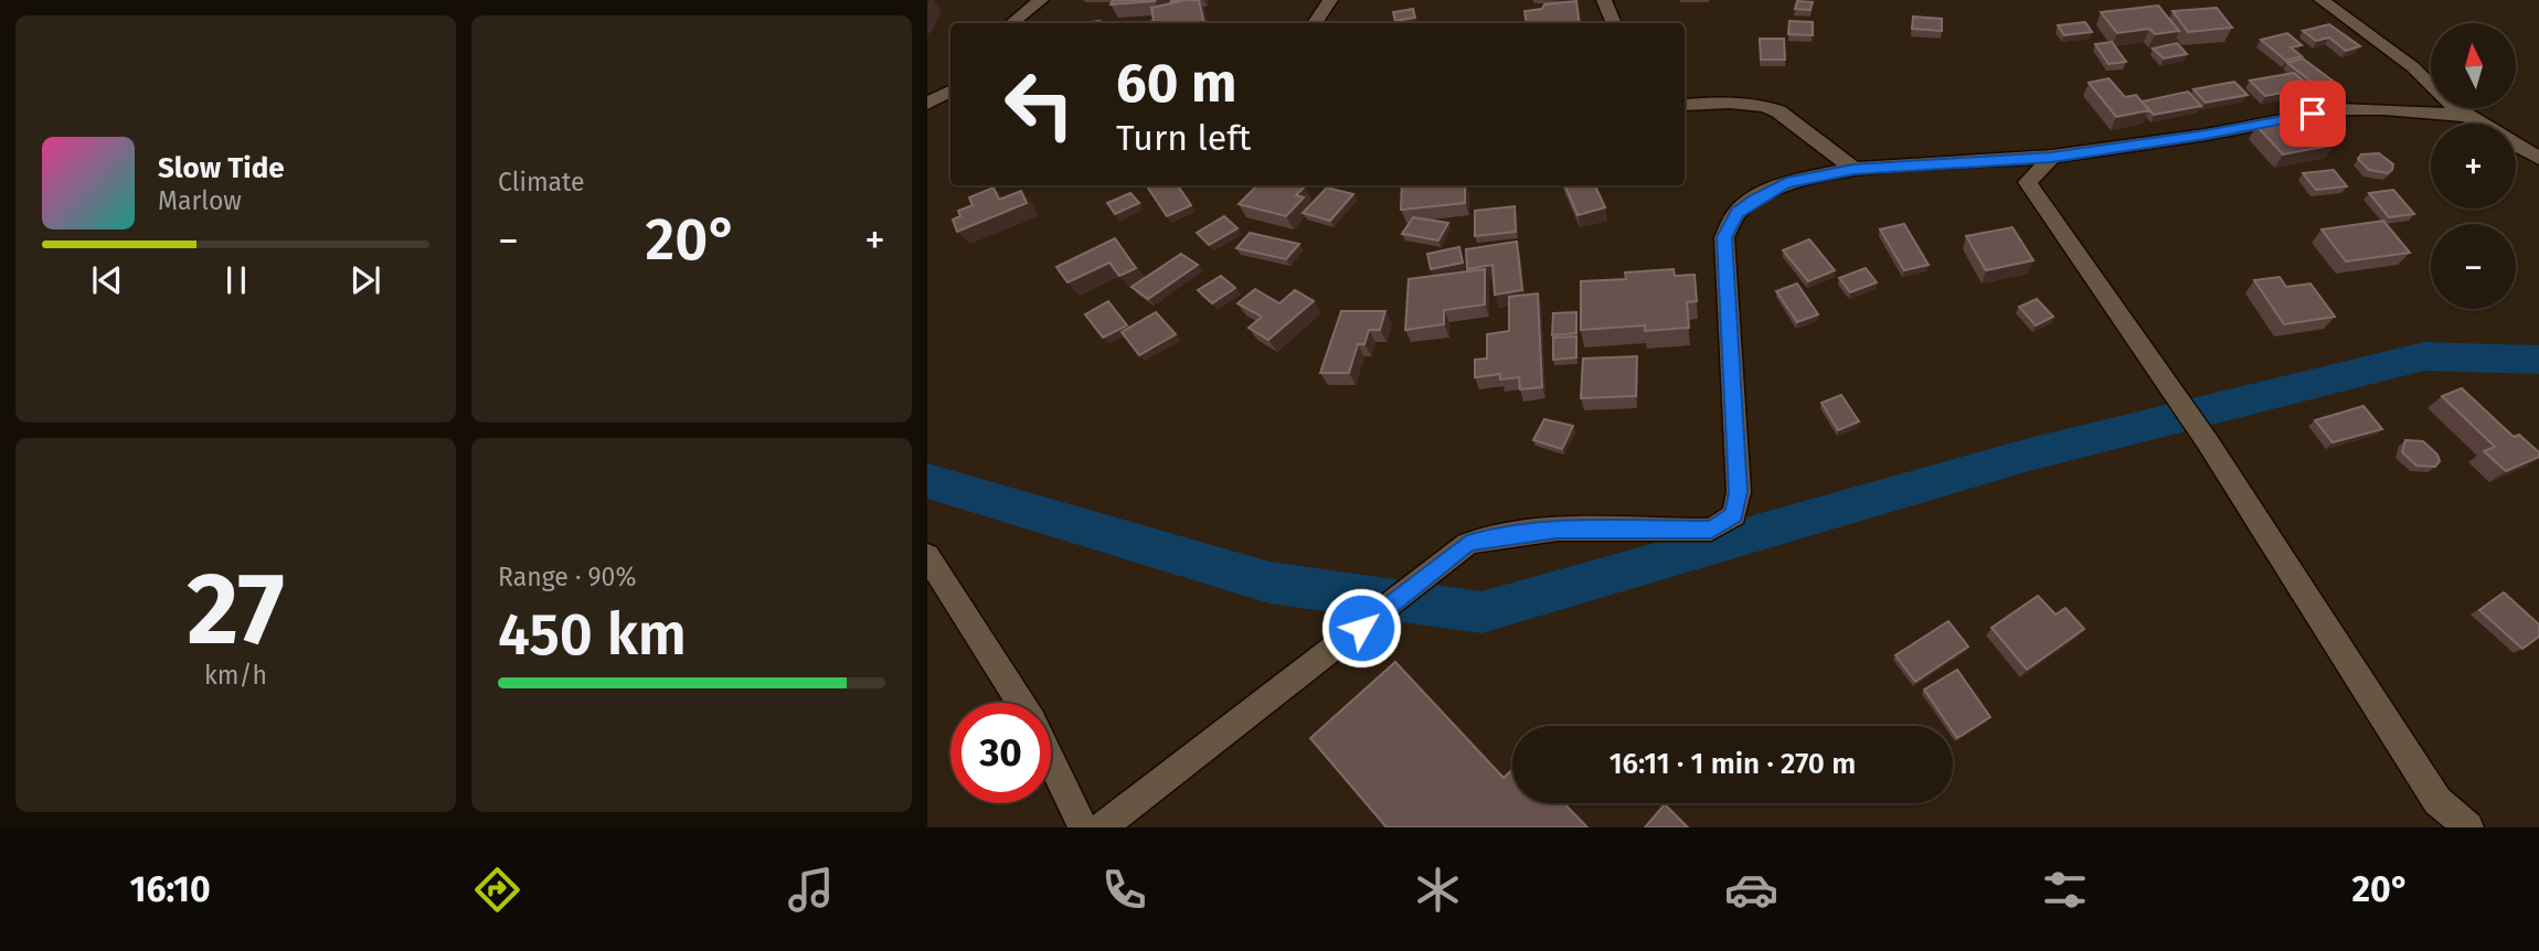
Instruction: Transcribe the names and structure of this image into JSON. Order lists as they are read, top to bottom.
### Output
{
  "north": "top",
  "page": {
    "tile": [
      "Climate",
      ["27", "km/h"],
      ["Range · 90%", "450 km"]
    ],
    "map_buttons": ["+", "−"],
    "turn": ["60 m", "Turn left"],
    "song": ["Slow Tide", "Marlow"],
    "heat": ["−", "20°", "+"],
    "limit": "30",
    "trip": "16:11 · 1 min · 270 m",
    "tabs": ["16:10", "20°"]
  }
}
